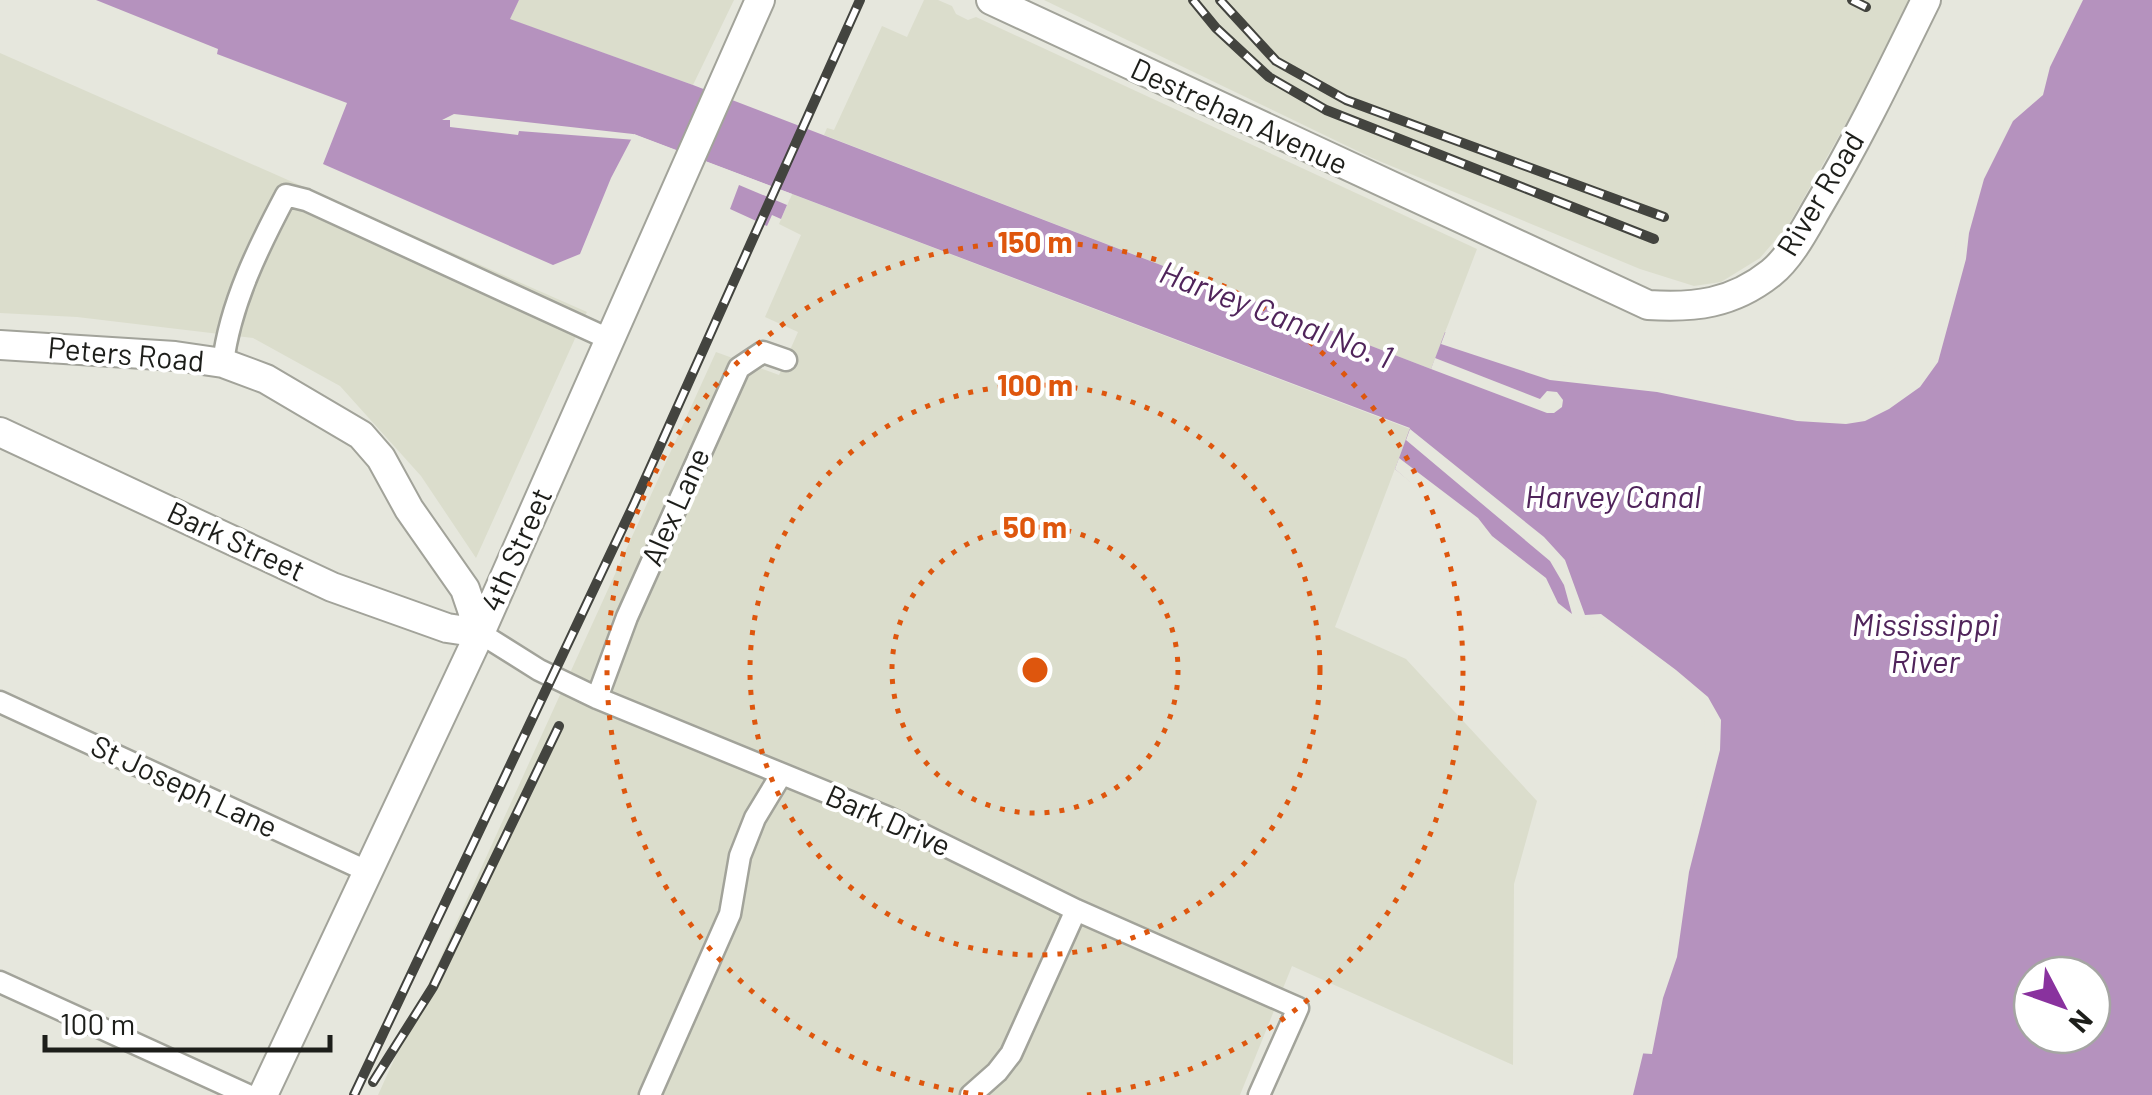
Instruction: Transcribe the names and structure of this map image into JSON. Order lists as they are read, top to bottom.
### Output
{
  "streets": {
    "main road": [
      "Destrehan Avenue",
      "River Road",
      "Peters Road",
      "Bark Street",
      "4th Street"
    ],
    "street": ["Alex Lane", "St Joseph Lane", "Bark Drive"]
  },
  "crossings": [
    ["Destrehan Avenue", "River Road"],
    ["Peters Road", "Bark Street"],
    ["Peters Road", "4th Street"],
    ["Peters Road", "Bark Drive"],
    ["Alex Lane", "Bark Drive"],
    ["Bark Street", "4th Street"],
    ["Bark Street", "Bark Drive"],
    ["4th Street", "St Joseph Lane"],
    ["4th Street", "Bark Drive"]
  ],
  "water": ["Harvey Canal No. 1", "Harvey Canal", "Mississippi River"],
  "scale_bar": "100 m",
  "north": "bottom right",
  "rings": ["150 m", "100 m", "50 m"]
}
